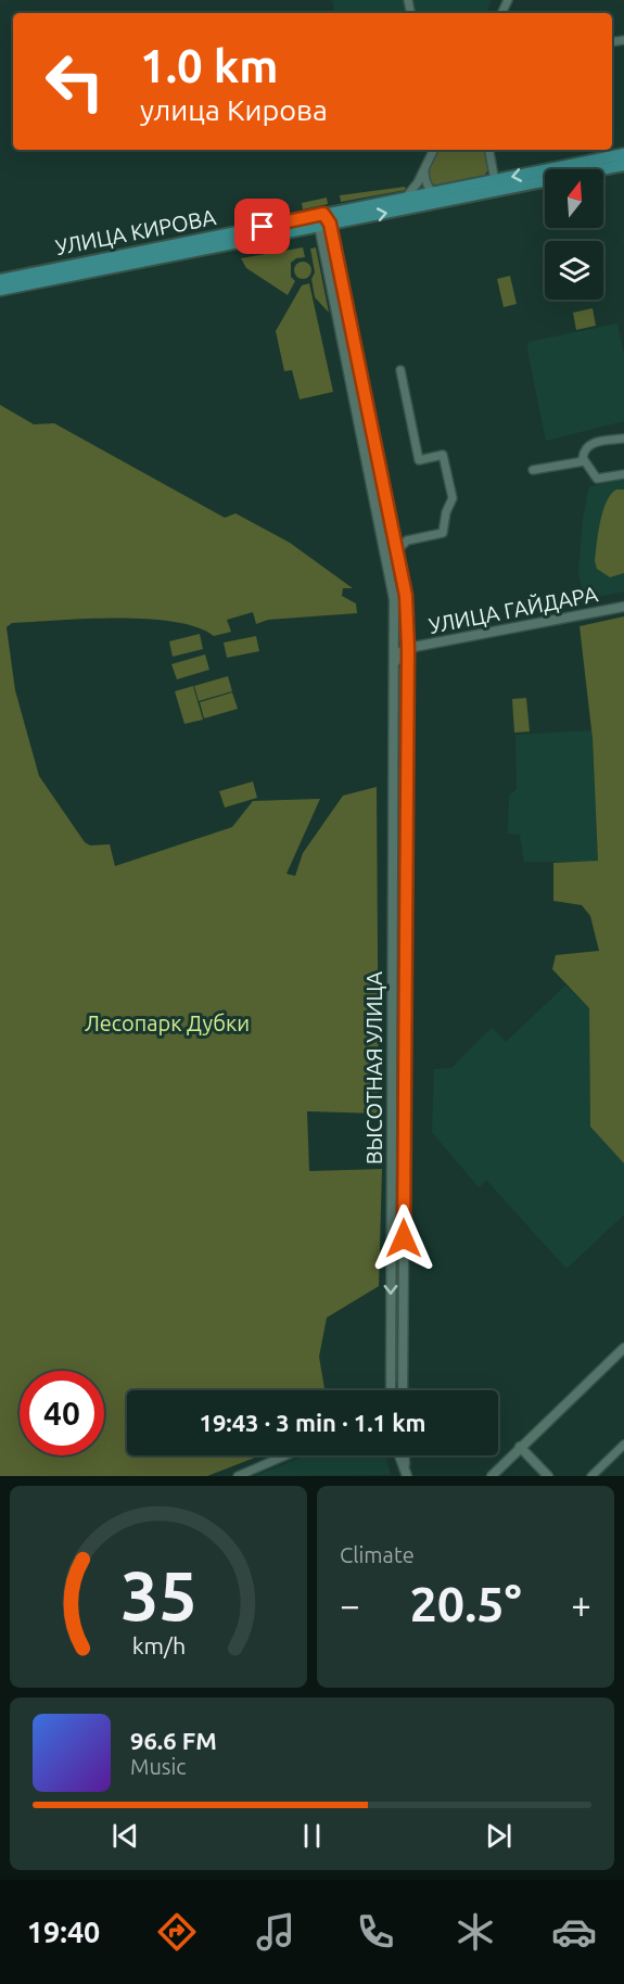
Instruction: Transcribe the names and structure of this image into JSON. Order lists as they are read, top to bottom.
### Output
{
  "streets": {
    "main road": ["УЛИЦА КИРОВА"],
    "street": ["УЛИЦА ГАЙДАРА", "ВЫСОТНАЯ УЛИЦА"]
  },
  "crossings": [
    ["УЛИЦА КИРОВА", "ВЫСОТНАЯ УЛИЦА"],
    ["УЛИЦА ГАЙДАРА", "ВЫСОТНАЯ УЛИЦА"]
  ],
  "parks": ["Лесопарк Дубки"],
  "north": "top",
  "page": {
    "turn": ["1.0 km", "улица Кирова"],
    "limit": "40",
    "trip": "19:43 · 3 min · 1.1 km",
    "tile": "Climate",
    "heat": ["−", "20.5°", "+"],
    "song": ["96.6 FM", "Music"],
    "tabs": "19:40",
    "gauge": ["35", "km/h"]
  }
}
